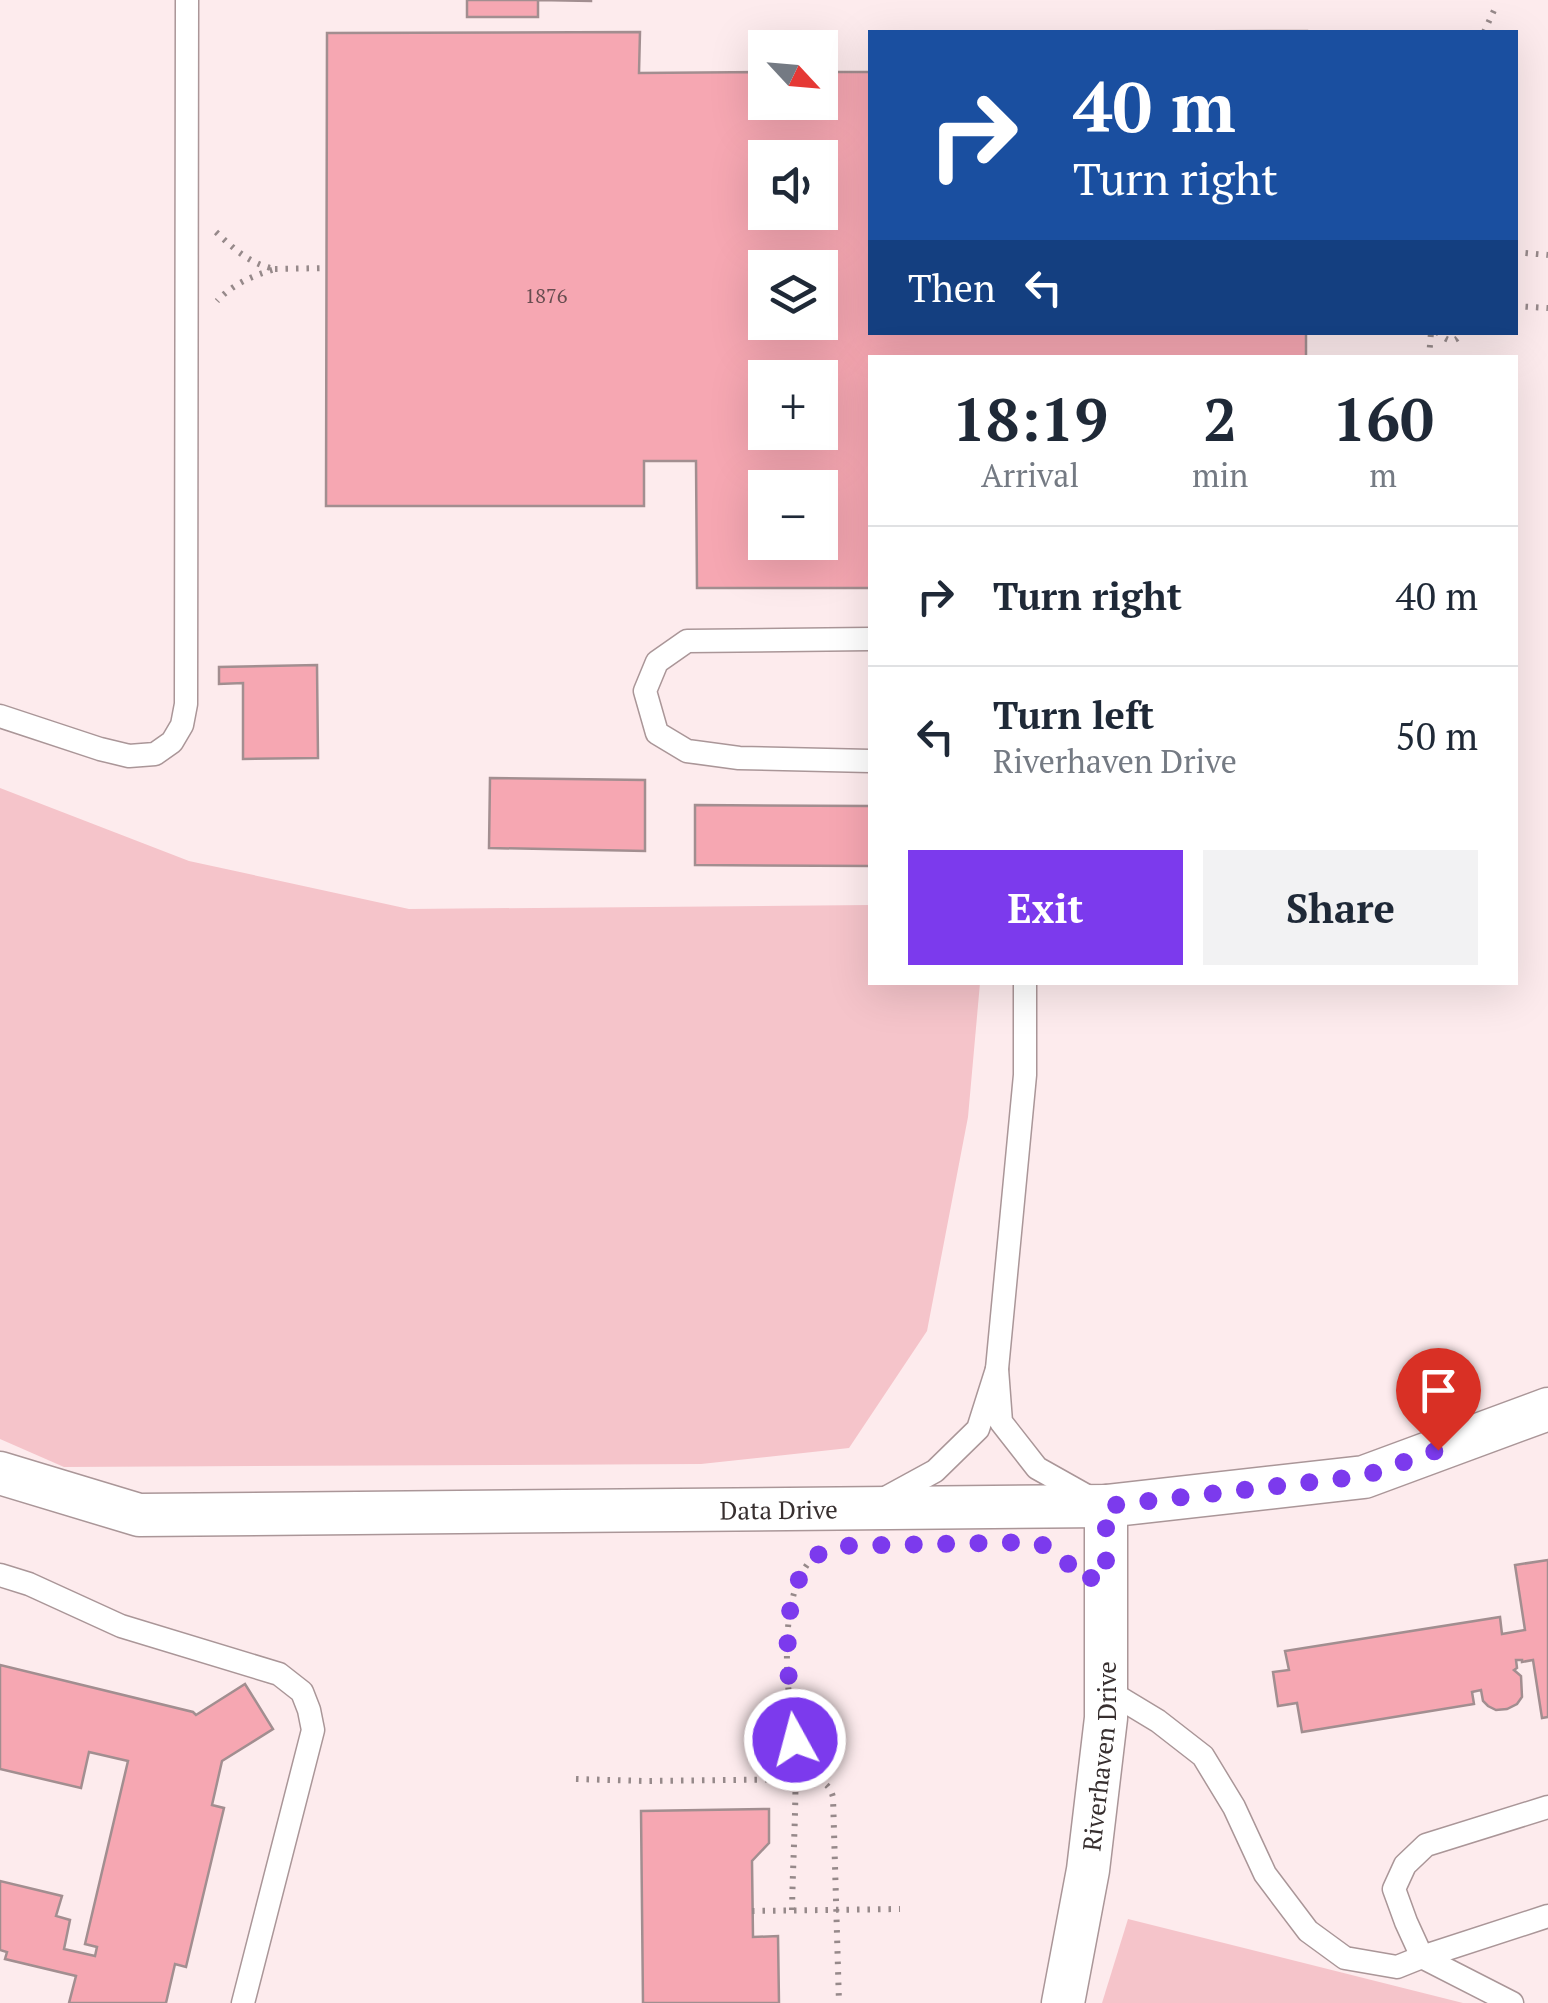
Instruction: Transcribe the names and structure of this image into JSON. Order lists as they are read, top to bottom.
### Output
{
  "streets": {
    "street": ["Data Drive", "Riverhaven Drive"]
  },
  "crossings": [
    ["Data Drive", "Riverhaven Drive"]
  ],
  "house_numbers": ["1876"],
  "north": "bottom right",
  "page": {
    "map_buttons": ["+", "−"],
    "turn": ["40 m", "Turn right"],
    "then": "Then",
    "eta": [
      "18:19",
      "Arrival",
      "2",
      "min",
      "160",
      "m"
    ],
    "list": [
      {
        "name": "Turn right",
        "value": "40 m"
      },
      {
        "name": "Turn left",
        "note": "Riverhaven Drive",
        "value": "50 m"
      }
    ],
    "buttons": ["Exit", "Share"]
  }
}
